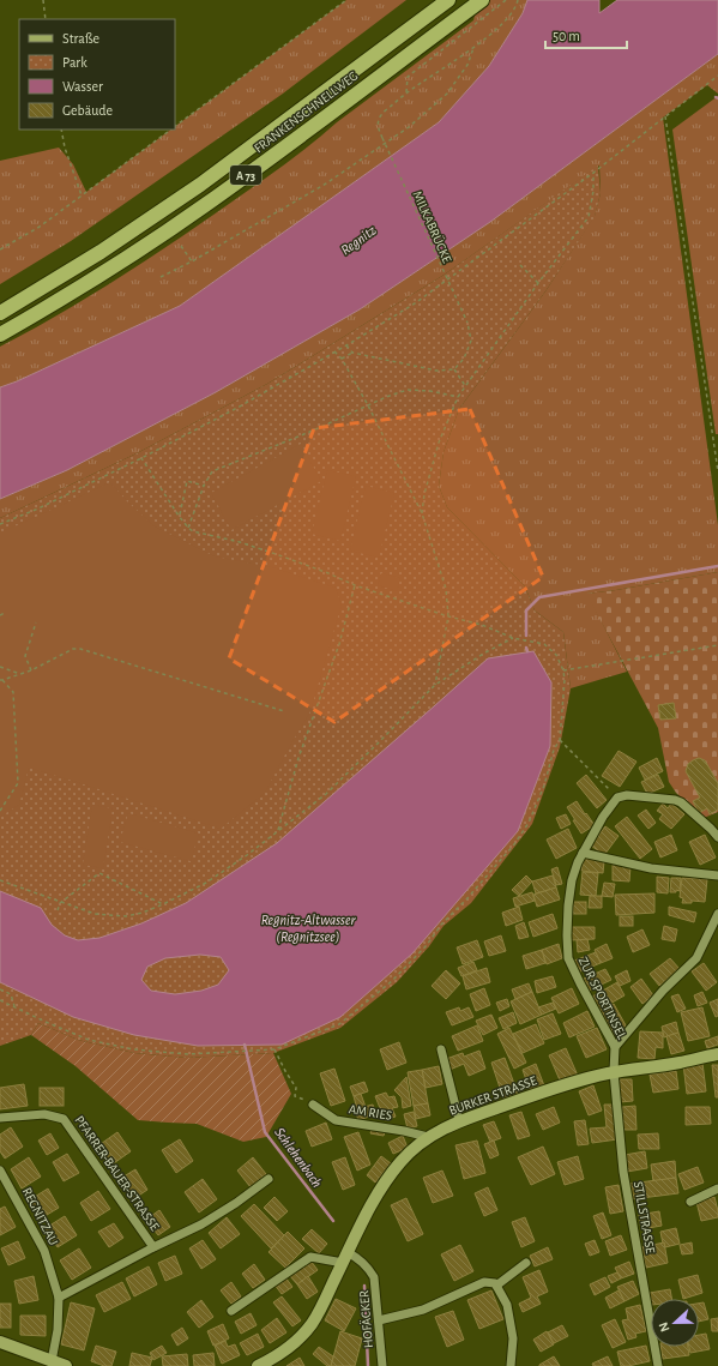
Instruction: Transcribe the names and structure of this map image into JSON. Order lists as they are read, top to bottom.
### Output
{
  "streets": {
    "highway": ["FRANKENSCHNELLWEG", "A 73"],
    "main road": ["BURKER STRASSE"],
    "street": [
      "ZUR SPORTINSEL",
      "AM RIES",
      "PFARRER-BAUER-STRASSE",
      "REGNITZAU",
      "STILLSTRASSE",
      "HOFÄCKER"
    ],
    "path": ["MILKABRÜCKE"]
  },
  "crossings": [
    ["ZUR SPORTINSEL", "BURKER STRASSE"],
    ["ZUR SPORTINSEL", "STILLSTRASSE"],
    ["BURKER STRASSE", "AM RIES"],
    ["BURKER STRASSE", "STILLSTRASSE"],
    ["BURKER STRASSE", "HOFÄCKER"],
    ["PFARRER-BAUER-STRASSE", "REGNITZAU"]
  ],
  "water": ["Regnitz", "Regnitz-Altwasser (Regnitzsee)", "Schlehenbach"],
  "legend": [
    "Straße",
    "Park",
    "Wasser",
    "Gebäude"
  ],
  "scale_bar": "50 m",
  "north": "left"
}
